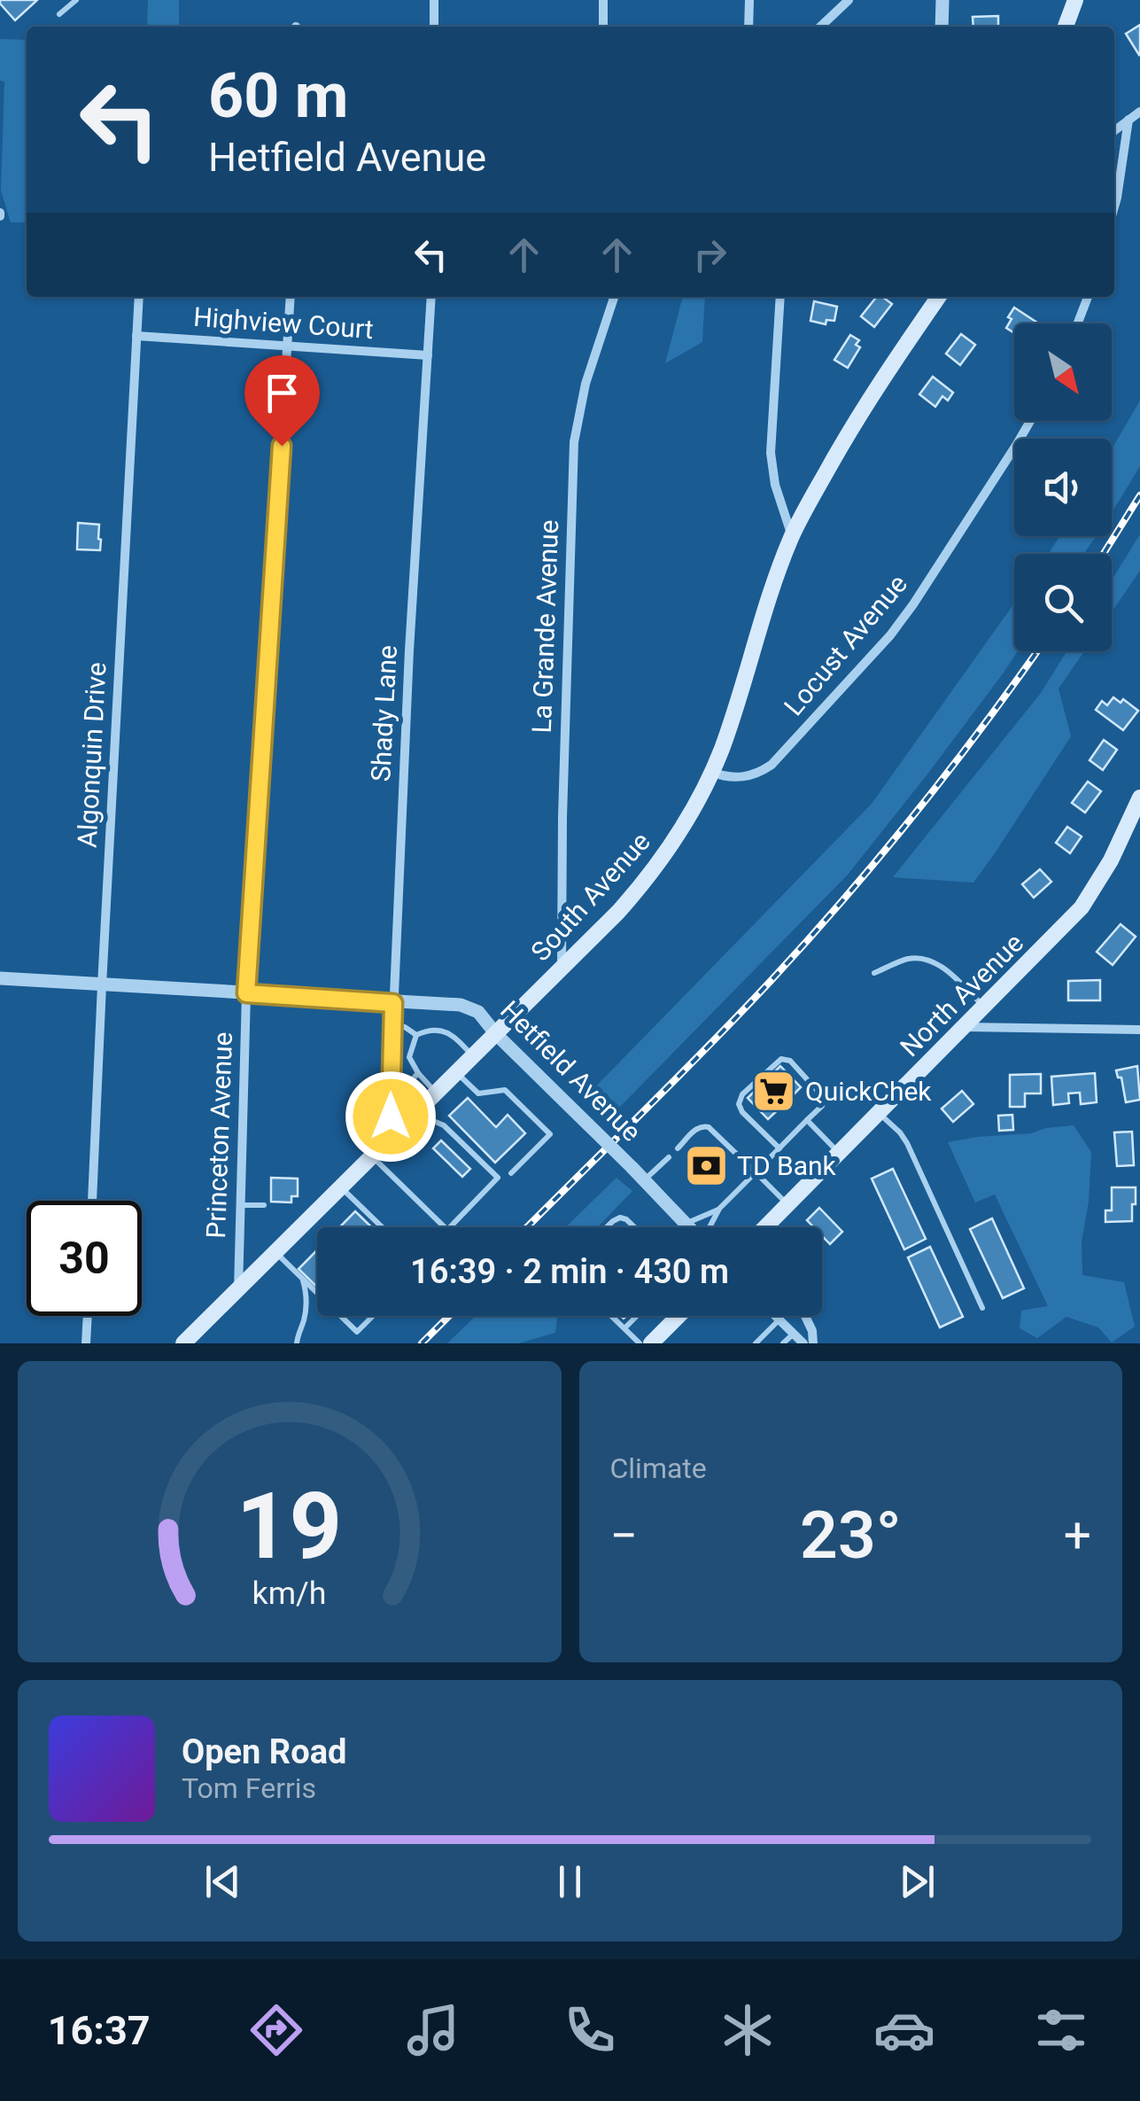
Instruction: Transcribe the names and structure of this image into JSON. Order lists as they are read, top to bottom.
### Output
{
  "streets": {
    "main road": ["South Avenue", "North Avenue"],
    "street": [
      "Highview Court",
      "La Grande Avenue",
      "Locust Avenue",
      "Shady Lane",
      "Algonquin Drive",
      "Hetfield Avenue",
      "Princeton Avenue"
    ]
  },
  "crossings": [
    ["Highview Court", "Shady Lane"],
    ["Highview Court", "Algonquin Drive"],
    ["Highview Court", "Princeton Avenue"],
    ["La Grande Avenue", "South Avenue"],
    ["Locust Avenue", "South Avenue"],
    ["Shady Lane", "South Avenue"],
    ["Shady Lane", "Hetfield Avenue"],
    ["Algonquin Drive", "Hetfield Avenue"],
    ["South Avenue", "Hetfield Avenue"],
    ["South Avenue", "Princeton Avenue"],
    ["Hetfield Avenue", "Princeton Avenue"]
  ],
  "places": {
    "supermarket": ["QuickChek"],
    "bank": ["TD Bank"]
  },
  "north": "bottom right",
  "page": {
    "turn": ["60 m", "Hetfield Avenue"],
    "limit": "30",
    "trip": "16:39 · 2 min · 430 m",
    "tile": "Climate",
    "heat": ["−", "23°", "+"],
    "song": ["Open Road", "Tom Ferris"],
    "tabs": "16:37",
    "gauge": ["19", "km/h"]
  }
}
